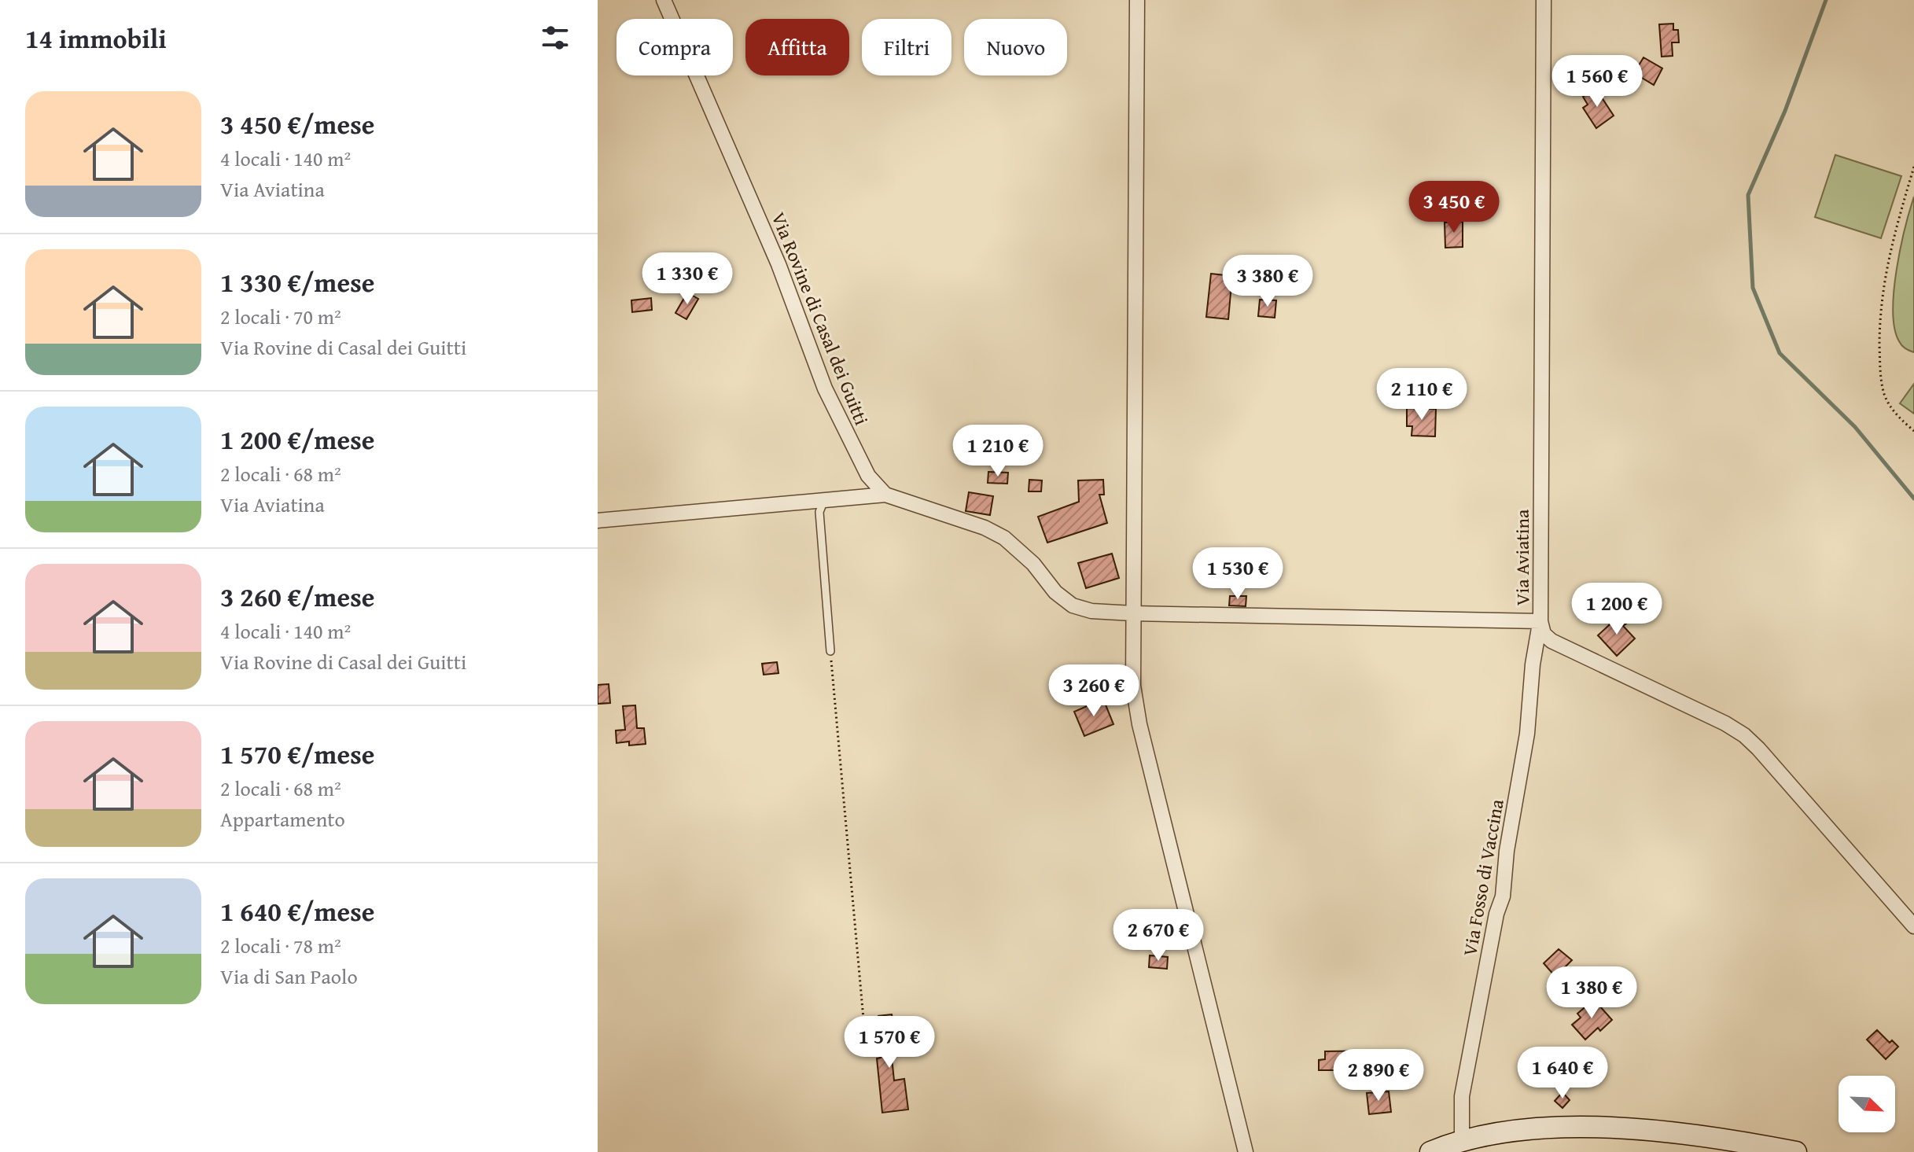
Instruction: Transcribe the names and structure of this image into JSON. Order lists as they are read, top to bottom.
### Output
{
  "streets": {
    "street": ["Via Rovine di Casal dei Guitti", "Via Aviatina", "Via Fosso di Vaccina"]
  },
  "crossings": [
    ["Via Aviatina", "Via Fosso di Vaccina"]
  ],
  "north": "bottom right",
  "page": {
    "heading": "14 immobili",
    "chip": [
      "Compra",
      "Affitta",
      "Filtri",
      "Nuovo"
    ],
    "price": [
      "1 560 €",
      "3 450 €",
      "1 330 €",
      "3 380 €",
      "2 110 €",
      "1 210 €",
      "1 530 €",
      "1 200 €",
      "3 260 €",
      "2 670 €",
      "1 380 €",
      "1 570 €",
      "1 640 €",
      "2 890 €"
    ],
    "list": [
      {
        "name": "3 450 €/mese",
        "note": "4 locali · 140 m² · Via Aviatina"
      },
      {
        "name": "1 330 €/mese",
        "note": "2 locali · 70 m² · Via Rovine di Casal dei Guitti"
      },
      {
        "name": "1 200 €/mese",
        "note": "2 locali · 68 m² · Via Aviatina"
      },
      {
        "name": "3 260 €/mese",
        "note": "4 locali · 140 m² · Via Rovine di Casal dei Guitti"
      },
      {
        "name": "1 570 €/mese",
        "note": "2 locali · 68 m² · Appartamento"
      },
      {
        "name": "1 640 €/mese",
        "note": "2 locali · 78 m² · Via di San Paolo"
      }
    ]
  }
}
